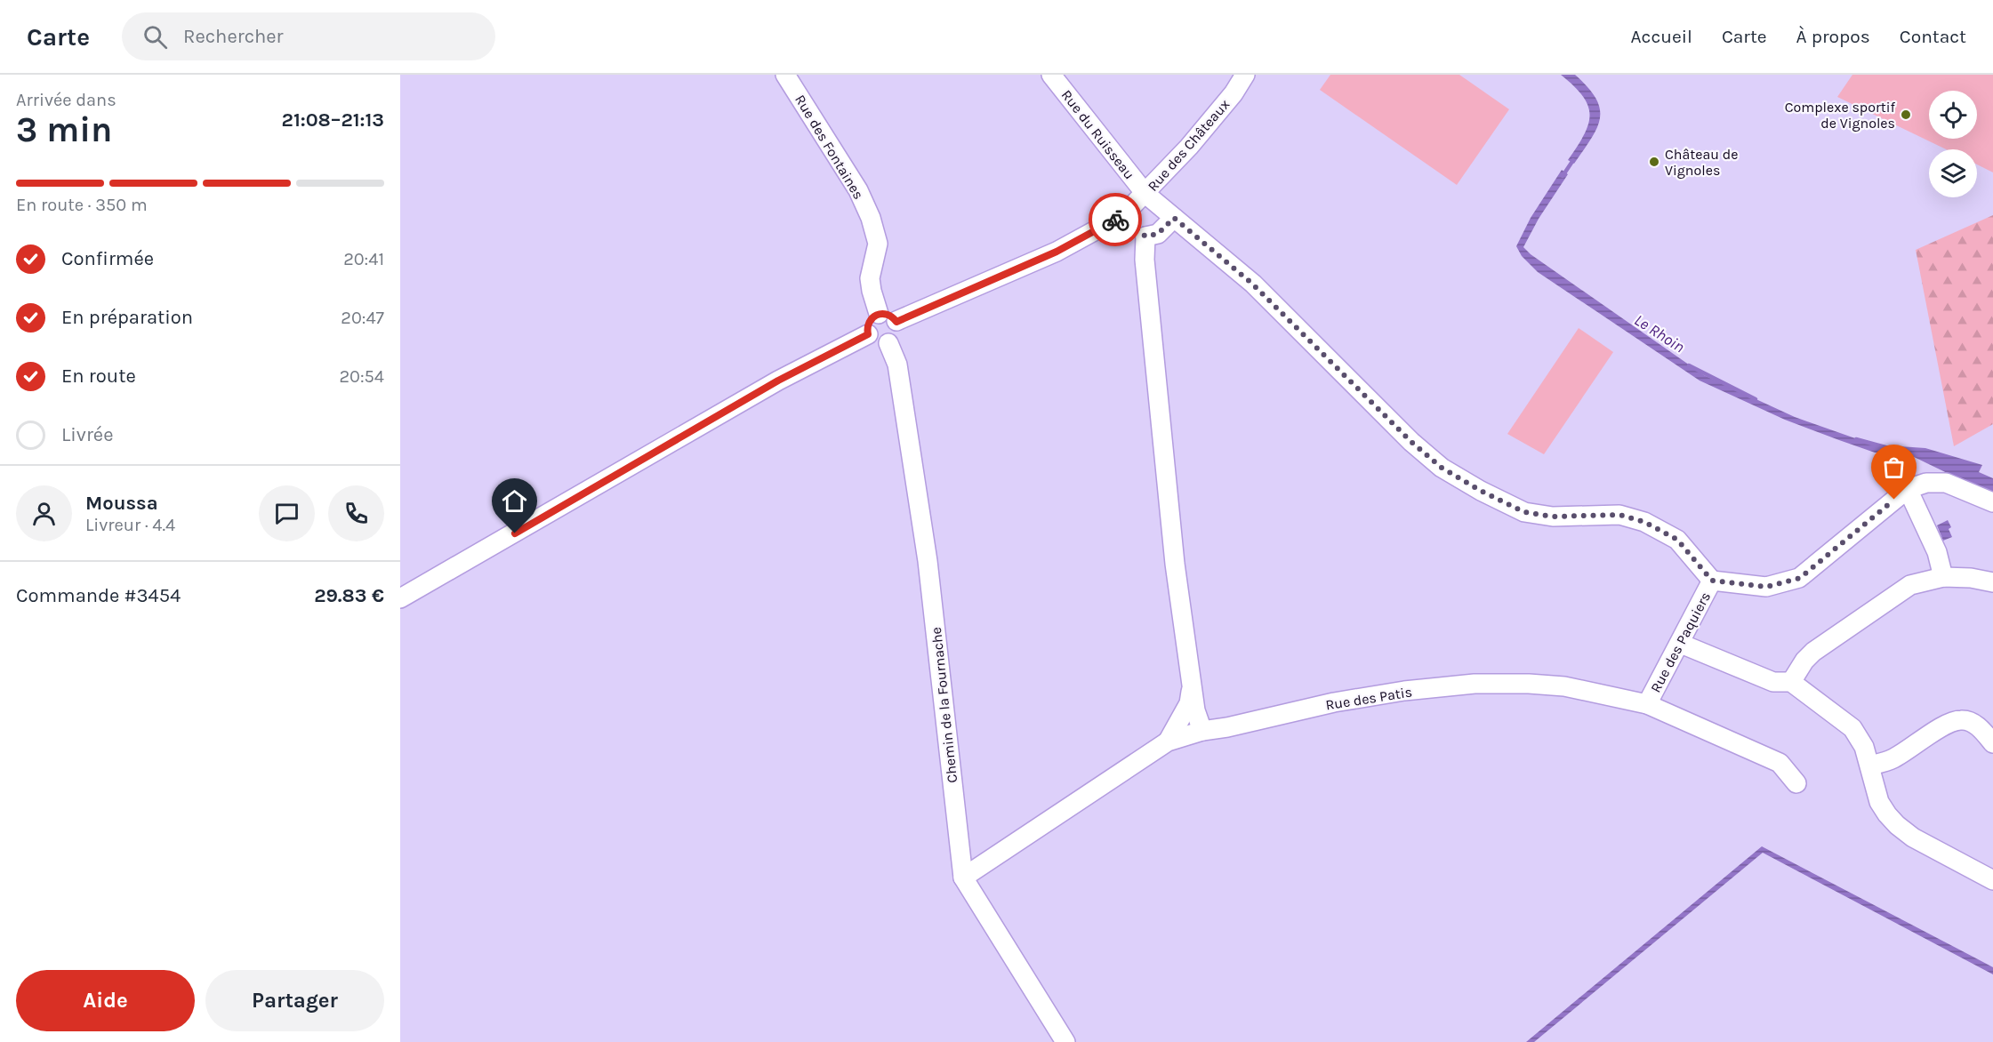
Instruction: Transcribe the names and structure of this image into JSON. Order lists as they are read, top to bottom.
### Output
{
  "streets": {
    "street": [
      "Rue du Ruisseau",
      "Rue des Châteaux",
      "Rue des Fontaines",
      "Rue des Paquiers",
      "Rue des Patis",
      "Chemin de la Fournache"
    ]
  },
  "crossings": [
    ["Rue du Ruisseau", "Rue des Châteaux"],
    ["Rue du Ruisseau", "Rue des Paquiers"],
    ["Rue des Châteaux", "Rue des Fontaines"],
    ["Rue des Châteaux", "Chemin de la Fournache"],
    ["Rue des Fontaines", "Chemin de la Fournache"],
    ["Rue des Paquiers", "Rue des Patis"],
    ["Rue des Patis", "Chemin de la Fournache"]
  ],
  "water": ["Le Rhoin"],
  "places": ["Complexe sportif de Vignoles", "Château de Vignoles"],
  "page": {
    "header": "Carte",
    "search": "Rechercher",
    "nav": [
      "Accueil",
      "Carte",
      "À propos",
      "Contact"
    ],
    "heading": ["3 min", "Arrivée dans", "21:08–21:13"],
    "panel": [
      "Moussa",
      "Livreur · 4.4",
      "Commande #3454",
      "29.83 €"
    ],
    "bar": "En route · 350 m",
    "list": [
      ["Confirmée", "20:41"],
      ["En préparation", "20:47"],
      ["En route", "20:54"],
      "Livrée"
    ],
    "buttons": ["Aide", "Partager"]
  }
}
